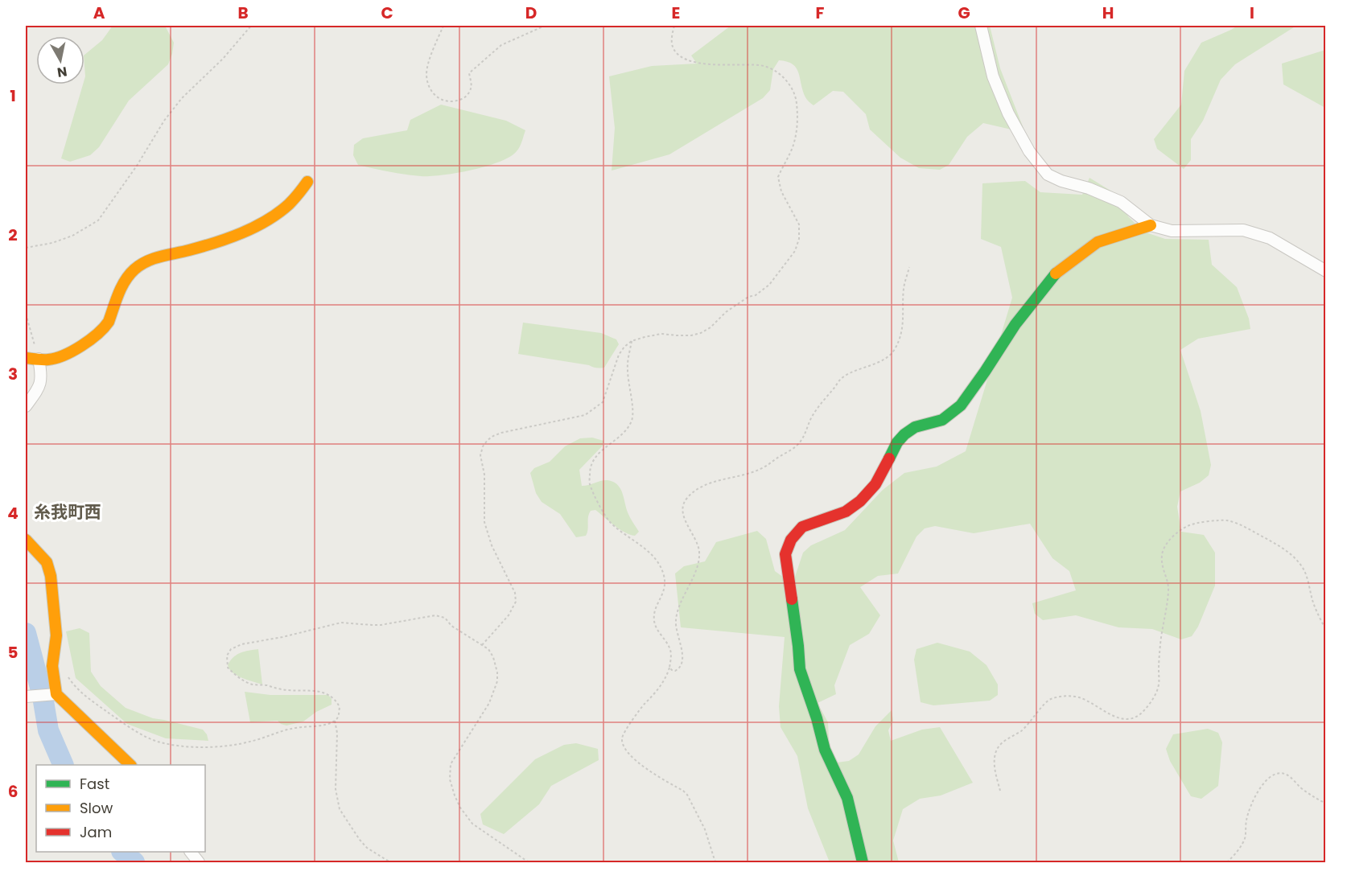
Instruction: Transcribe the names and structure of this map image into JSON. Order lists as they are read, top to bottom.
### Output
{
  "districts": ["糸我町西"],
  "legend": ["Fast", "Slow", "Jam"],
  "north": "bottom",
  "grid": {
    "columns": [
      "A",
      "B",
      "C",
      "D",
      "E",
      "F",
      "G",
      "H",
      "I"
    ],
    "rows": [
      "1",
      "2",
      "3",
      "4",
      "5",
      "6"
    ]
  }
}
